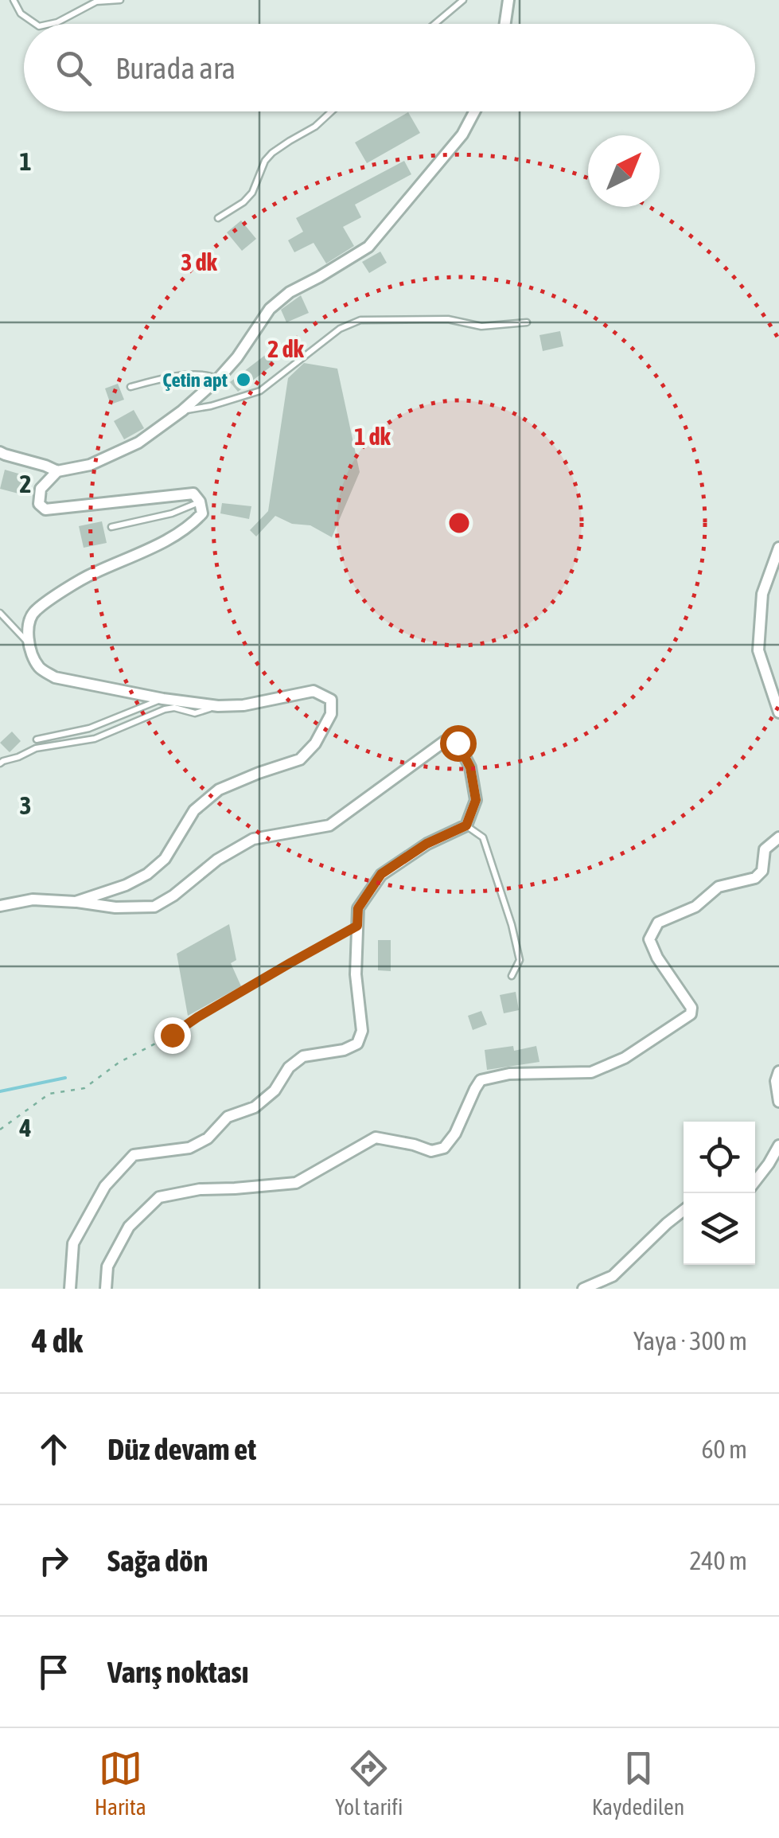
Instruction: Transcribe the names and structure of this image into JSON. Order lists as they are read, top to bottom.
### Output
{
  "places": ["Çetin apt"],
  "north": "top right",
  "page": {
    "search": "Burada ara",
    "heading": ["4 dk", "Yaya · 300 m"],
    "list": [
      ["Düz devam et", "60 m"],
      ["Sağa dön", "240 m"],
      "Varış noktası"
    ],
    "nav": ["Harita", "Yol tarifi", "Kaydedilen"]
  },
  "grid": {
    "rows": [
      "1",
      "2",
      "3",
      "4"
    ]
  },
  "rings": ["3 dk", "2 dk", "1 dk"]
}
